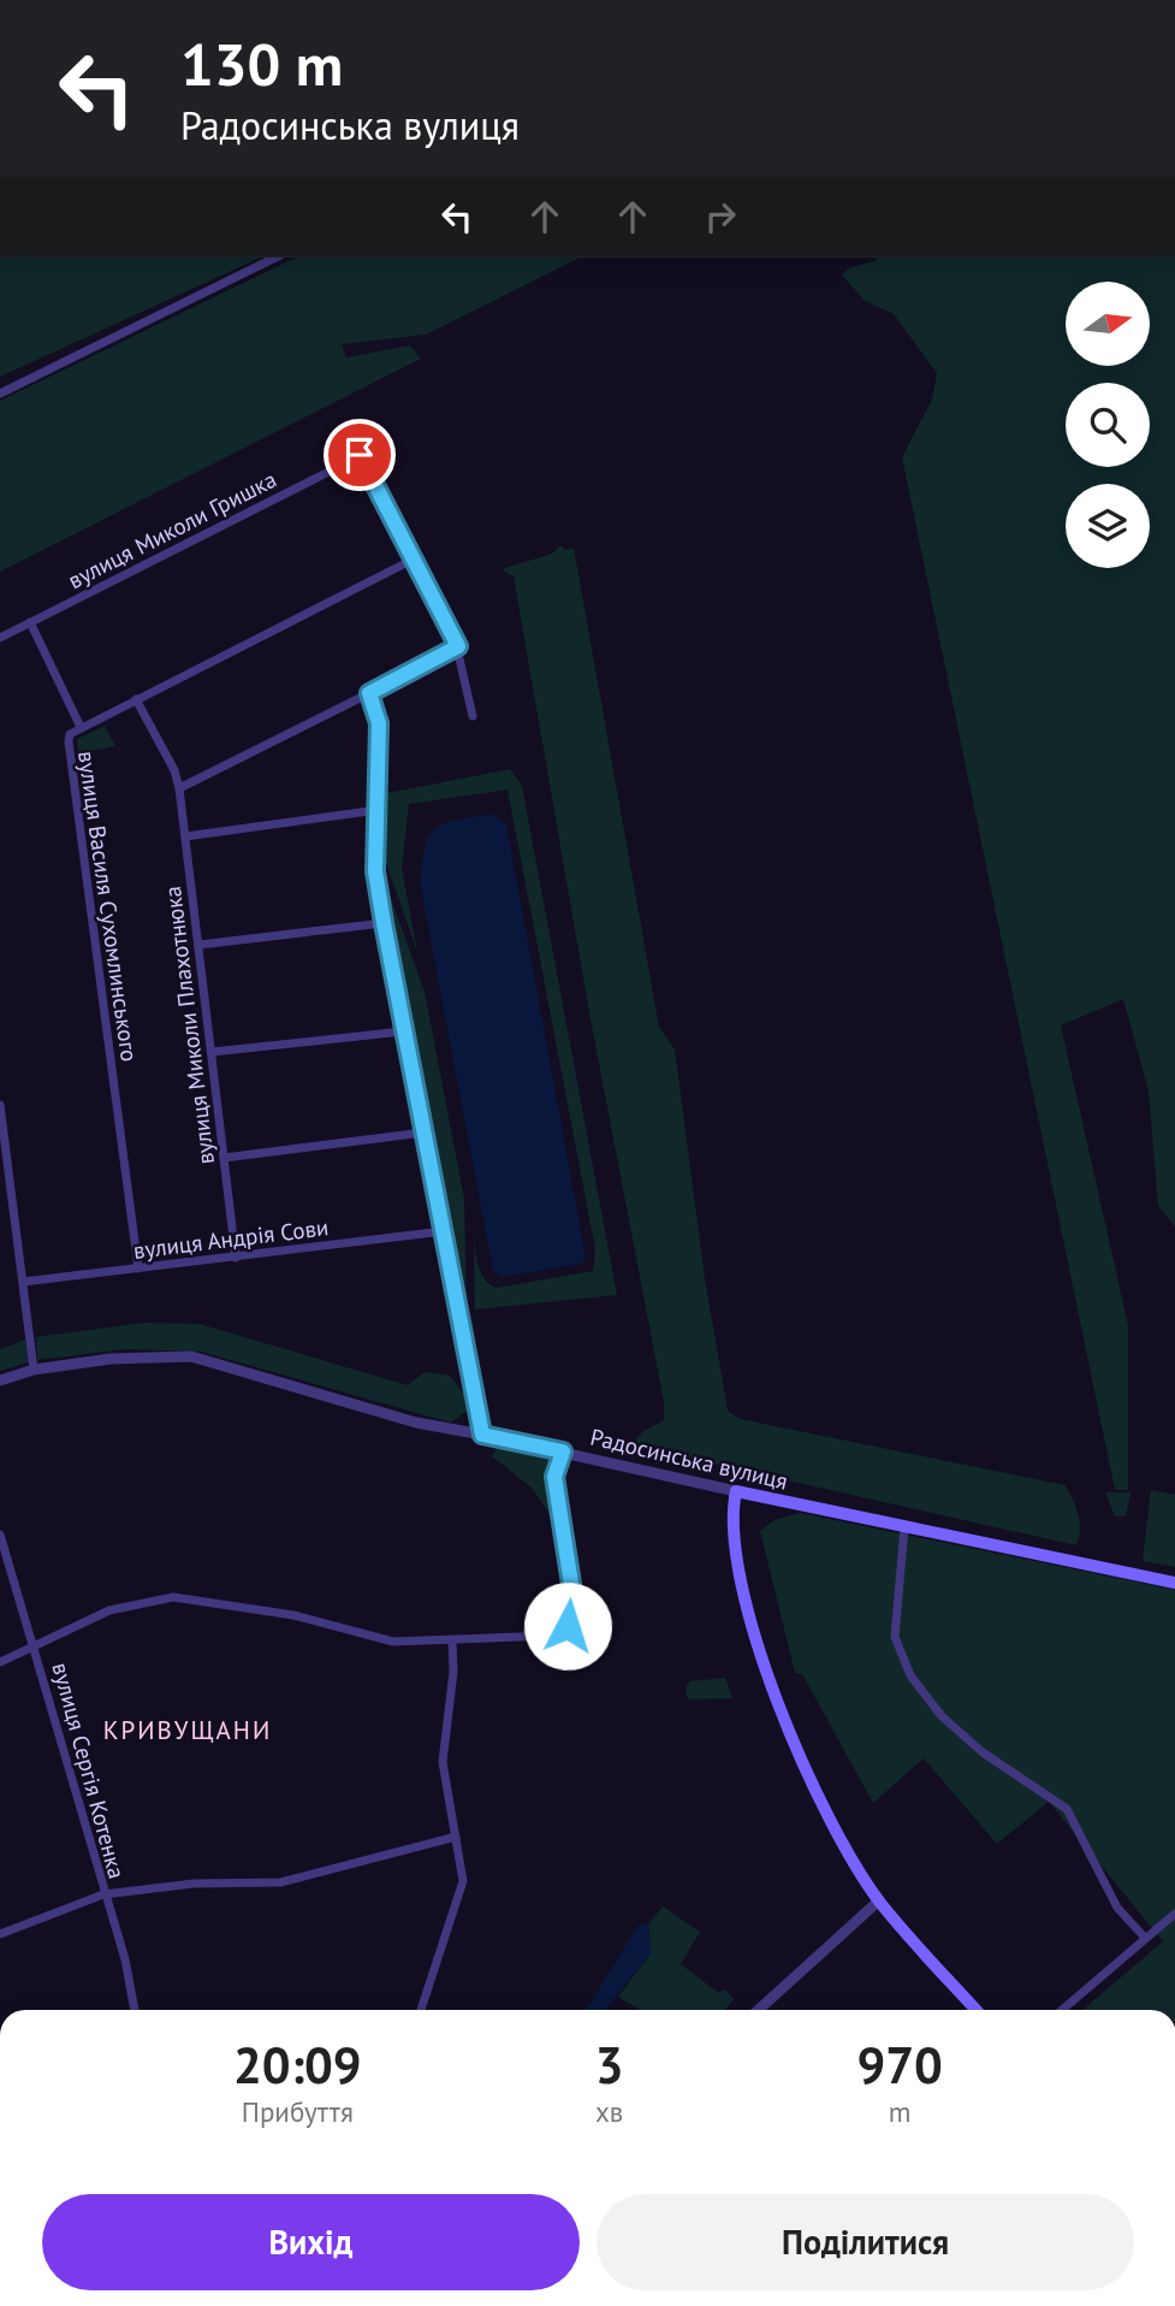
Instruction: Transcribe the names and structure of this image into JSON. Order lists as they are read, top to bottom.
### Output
{
  "streets": {
    "main road": ["Радосинська вулиця"],
    "street": [
      "вулиця Миколи Гришка",
      "вулиця Василя Сухомлинського",
      "вулиця Миколи Плахотнюка",
      "вулиця Андрія Сови",
      "вулиця Сергія Котенка"
    ]
  },
  "crossings": [
    ["вулиця Миколи Гришка", "вулиця Василя Сухомлинського"],
    ["вулиця Василя Сухомлинського", "вулиця Миколи Плахотнюка"],
    ["вулиця Василя Сухомлинського", "вулиця Андрія Сови"],
    ["вулиця Миколи Плахотнюка", "вулиця Андрія Сови"]
  ],
  "districts": ["КРИВУЩАНИ"],
  "north": "right",
  "page": {
    "turn": ["130 m", "Радосинська вулиця"],
    "eta": [
      "20:09",
      "Прибуття",
      "3",
      "хв",
      "970",
      "m"
    ],
    "buttons": ["Вихід", "Поділитися"]
  }
}
